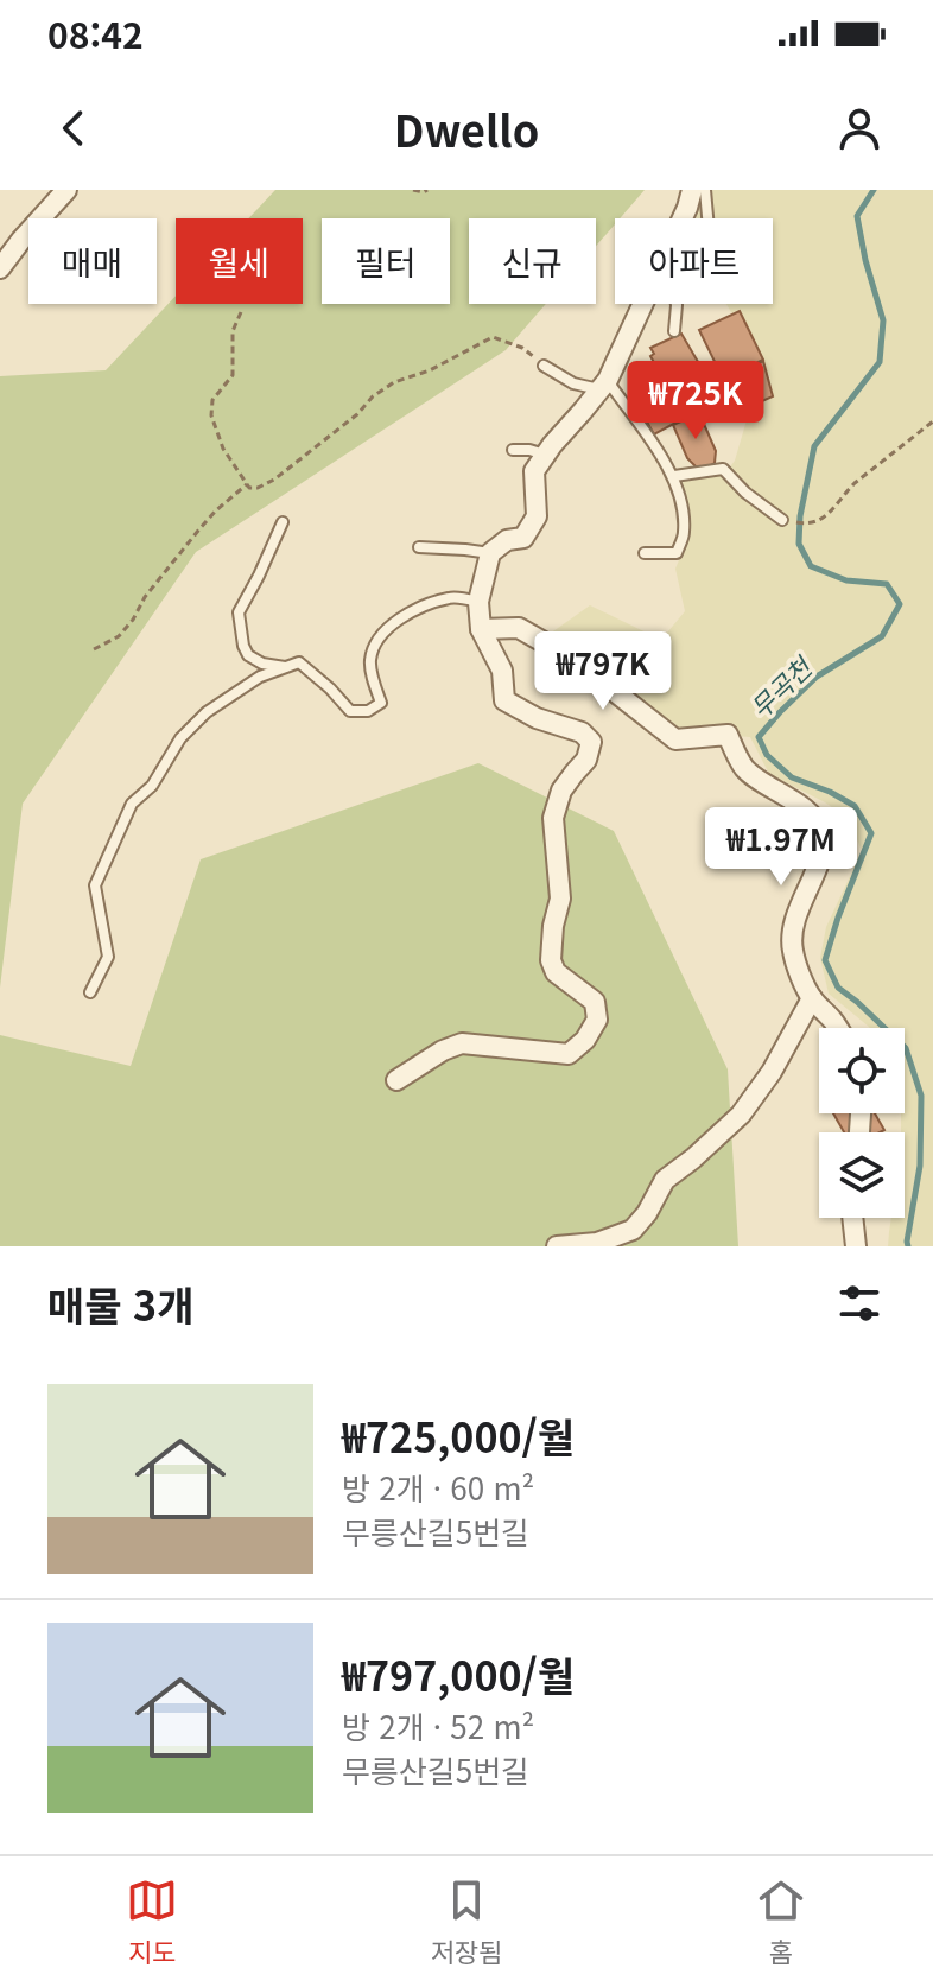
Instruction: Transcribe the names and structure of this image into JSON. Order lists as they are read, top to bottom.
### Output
{
  "water": ["무곡천"],
  "page": {
    "status": "08:42",
    "header": "Dwello",
    "chip": [
      "매매",
      "월세",
      "필터",
      "신규",
      "아파트"
    ],
    "price": ["₩725K", "₩797K", "₩1.97M"],
    "heading": "매물 3개",
    "list": [
      {
        "name": "₩725,000/월",
        "note": "방 2개 · 60 m² · 무릉산길5번길"
      },
      {
        "name": "₩797,000/월",
        "note": "방 2개 · 52 m² · 무릉산길5번길"
      }
    ],
    "tabs": ["지도", "저장됨", "홈"]
  }
}
